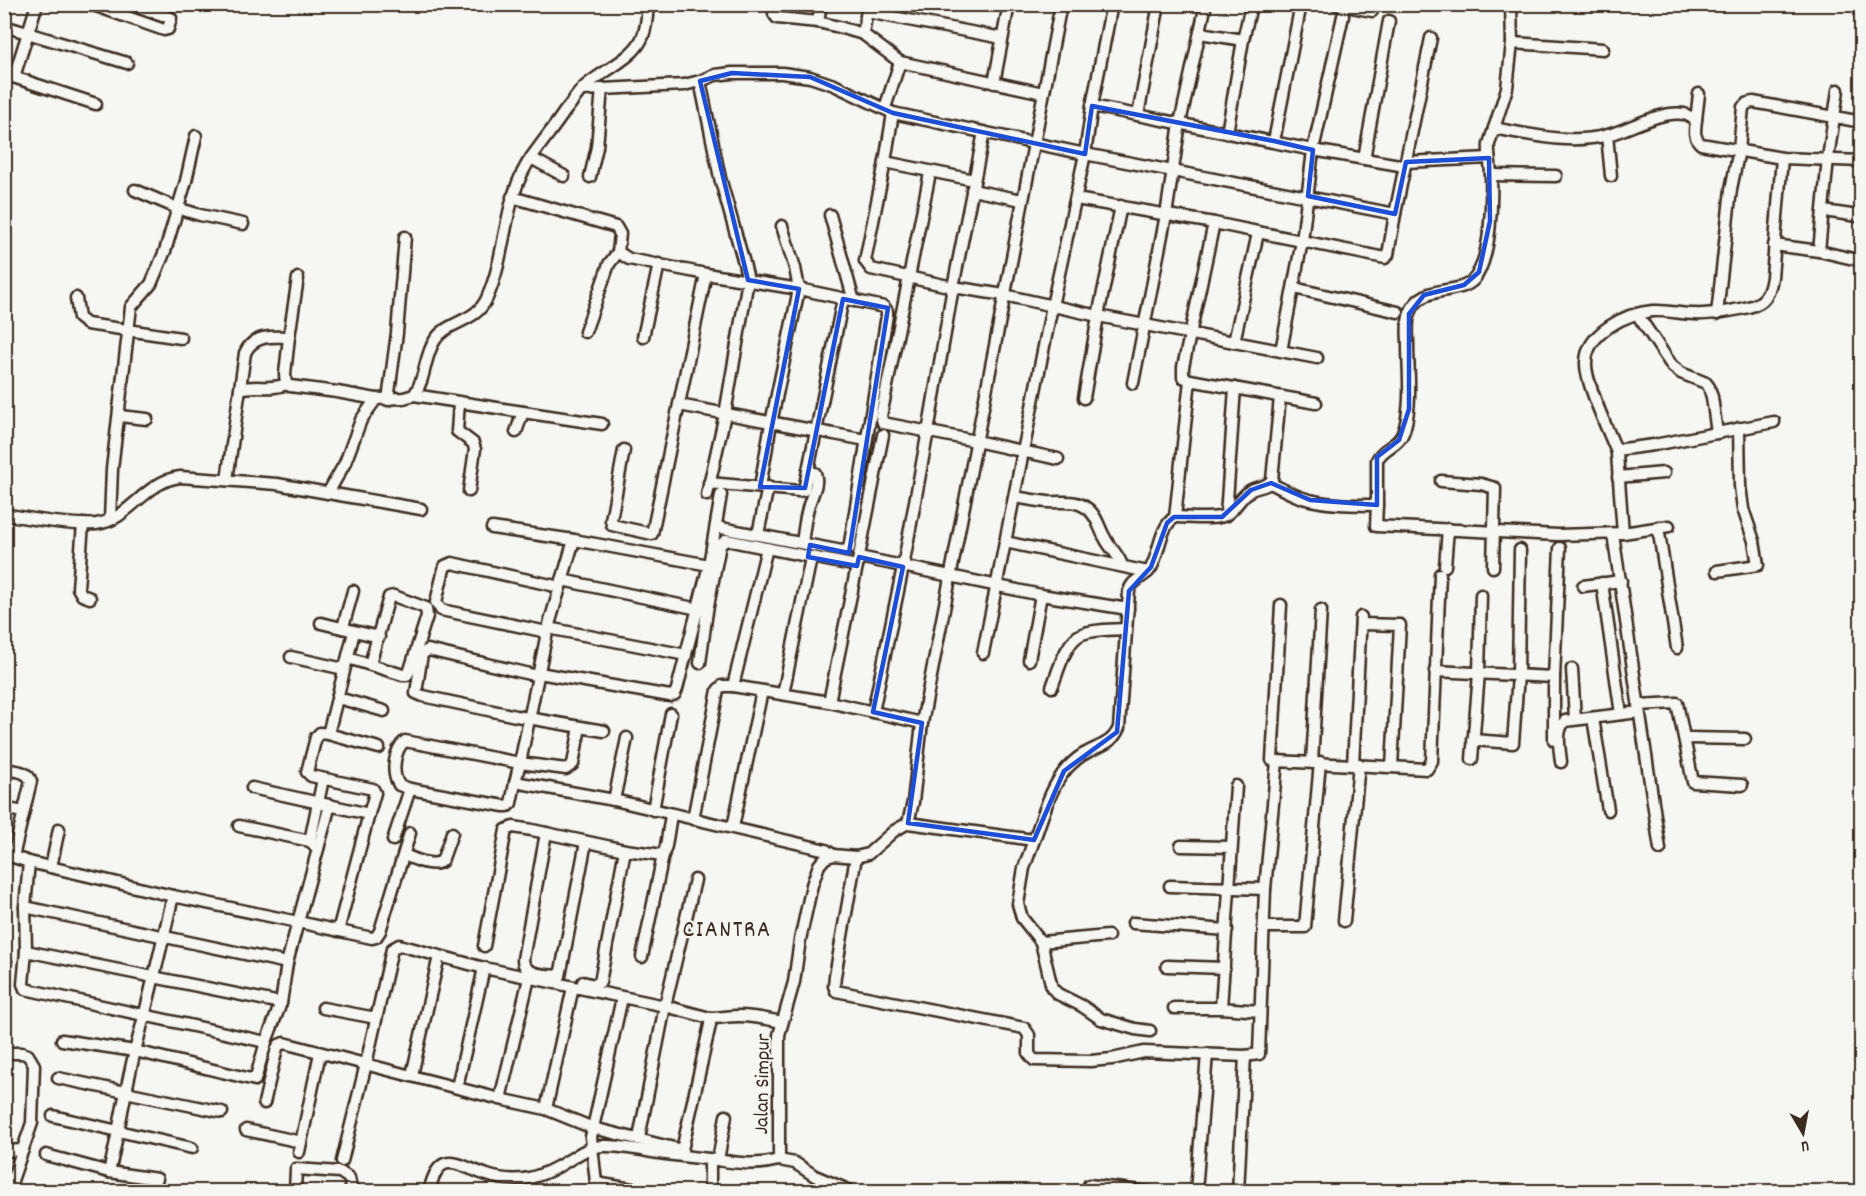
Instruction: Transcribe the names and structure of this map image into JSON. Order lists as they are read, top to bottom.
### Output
{
  "streets": {
    "street": ["Jalan Simpur"]
  },
  "districts": ["CIANTRA"],
  "north": "bottom"
}
